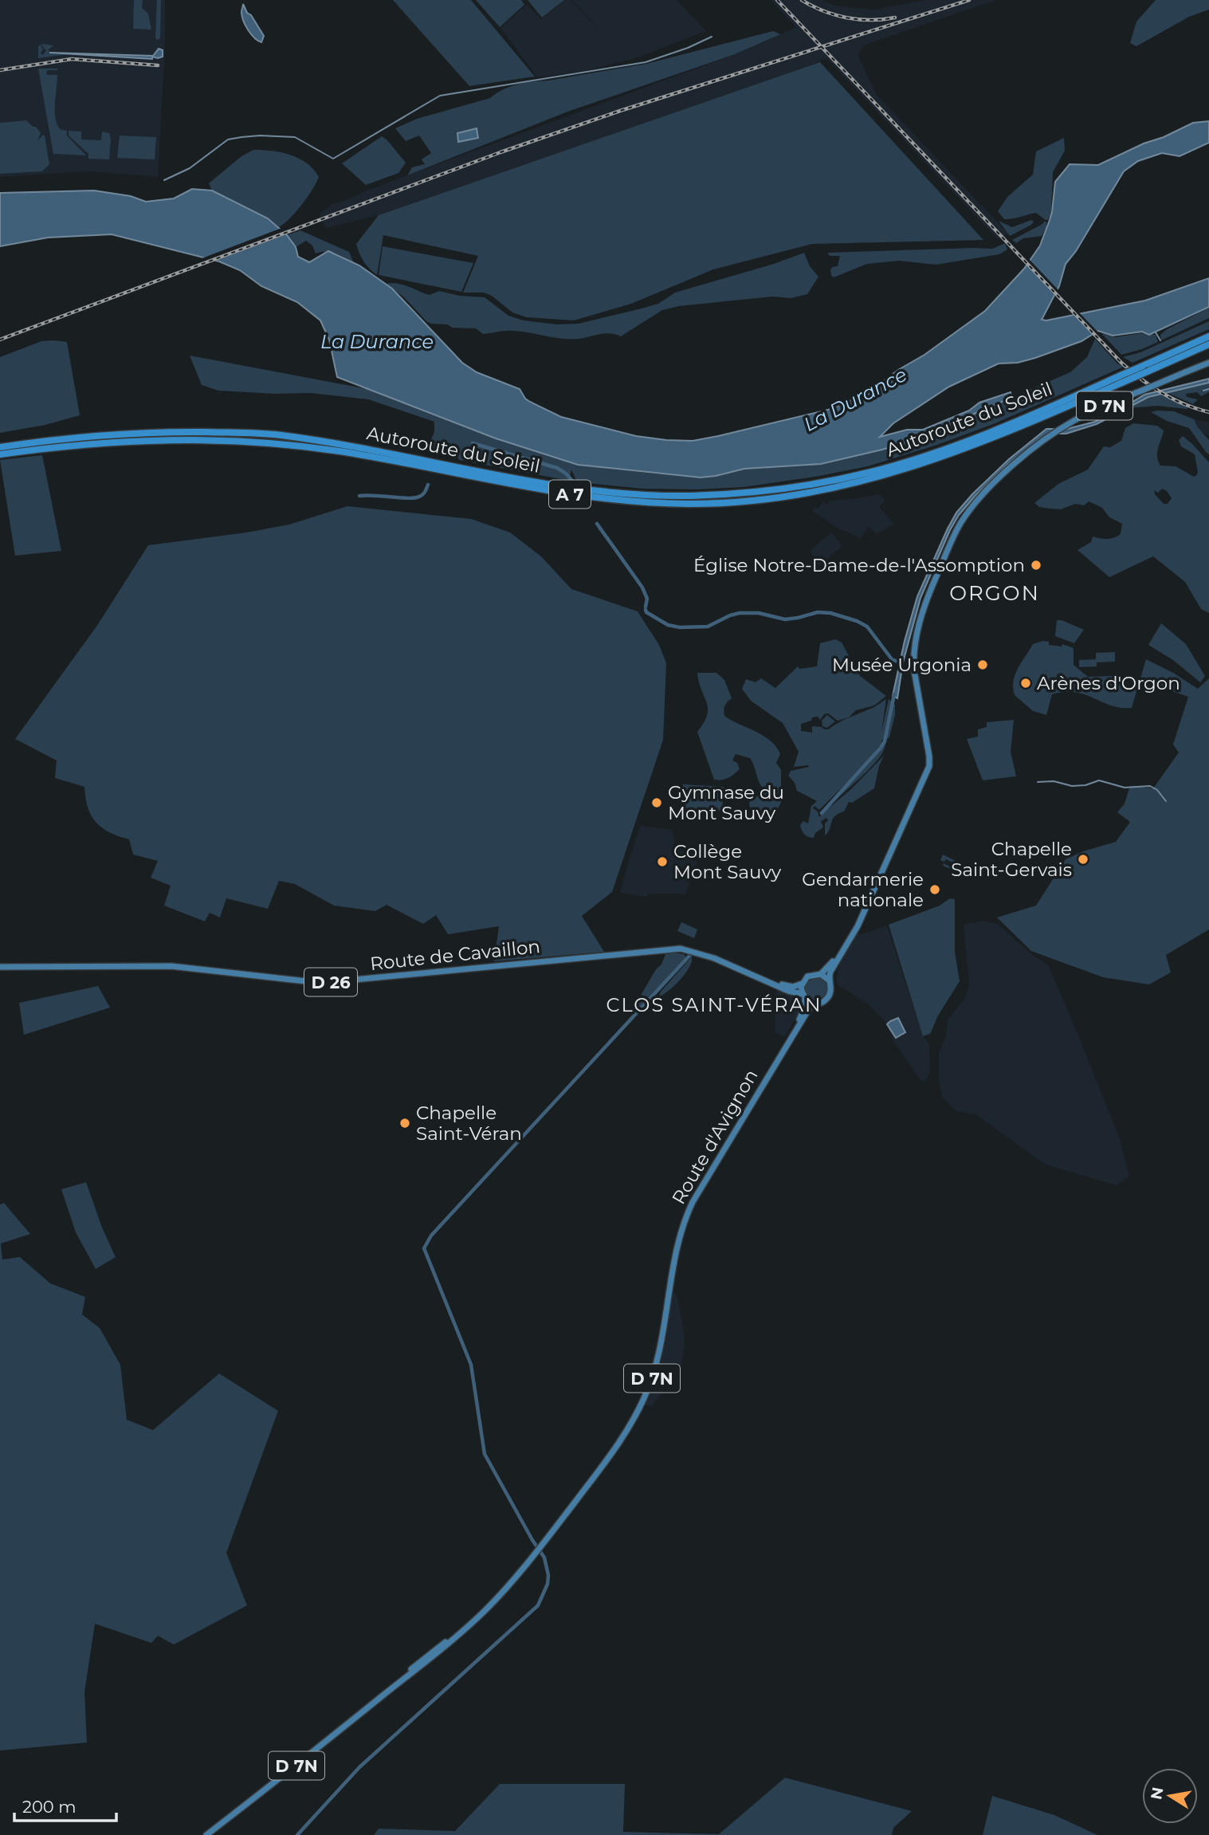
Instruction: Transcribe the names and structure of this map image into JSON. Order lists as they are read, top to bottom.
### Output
{
  "streets": {
    "highway": ["Autoroute du Soleil", "A 7"],
    "main road": [
      "D 7N",
      "Route de Cavaillon",
      "D 26",
      "Route d'Avignon"
    ]
  },
  "crossings": [
    ["D 7N", "Route de Cavaillon"],
    ["D 7N", "Route d'Avignon"],
    ["Route de Cavaillon", "Route d'Avignon"]
  ],
  "districts": ["ORGON", "CLOS SAINT-VÉRAN"],
  "water": ["La Durance"],
  "places": [
    "Église Notre-Dame-de-l'Assomption",
    "Musée Urgonia",
    "Arènes d'Orgon",
    "Gymnase du Mont Sauvy",
    "Chapelle Saint-Gervais",
    "Collège Mont Sauvy",
    "Gendarmerie nationale",
    "Chapelle Saint-Véran"
  ],
  "scale_bar": "200 m",
  "north": "left"
}
